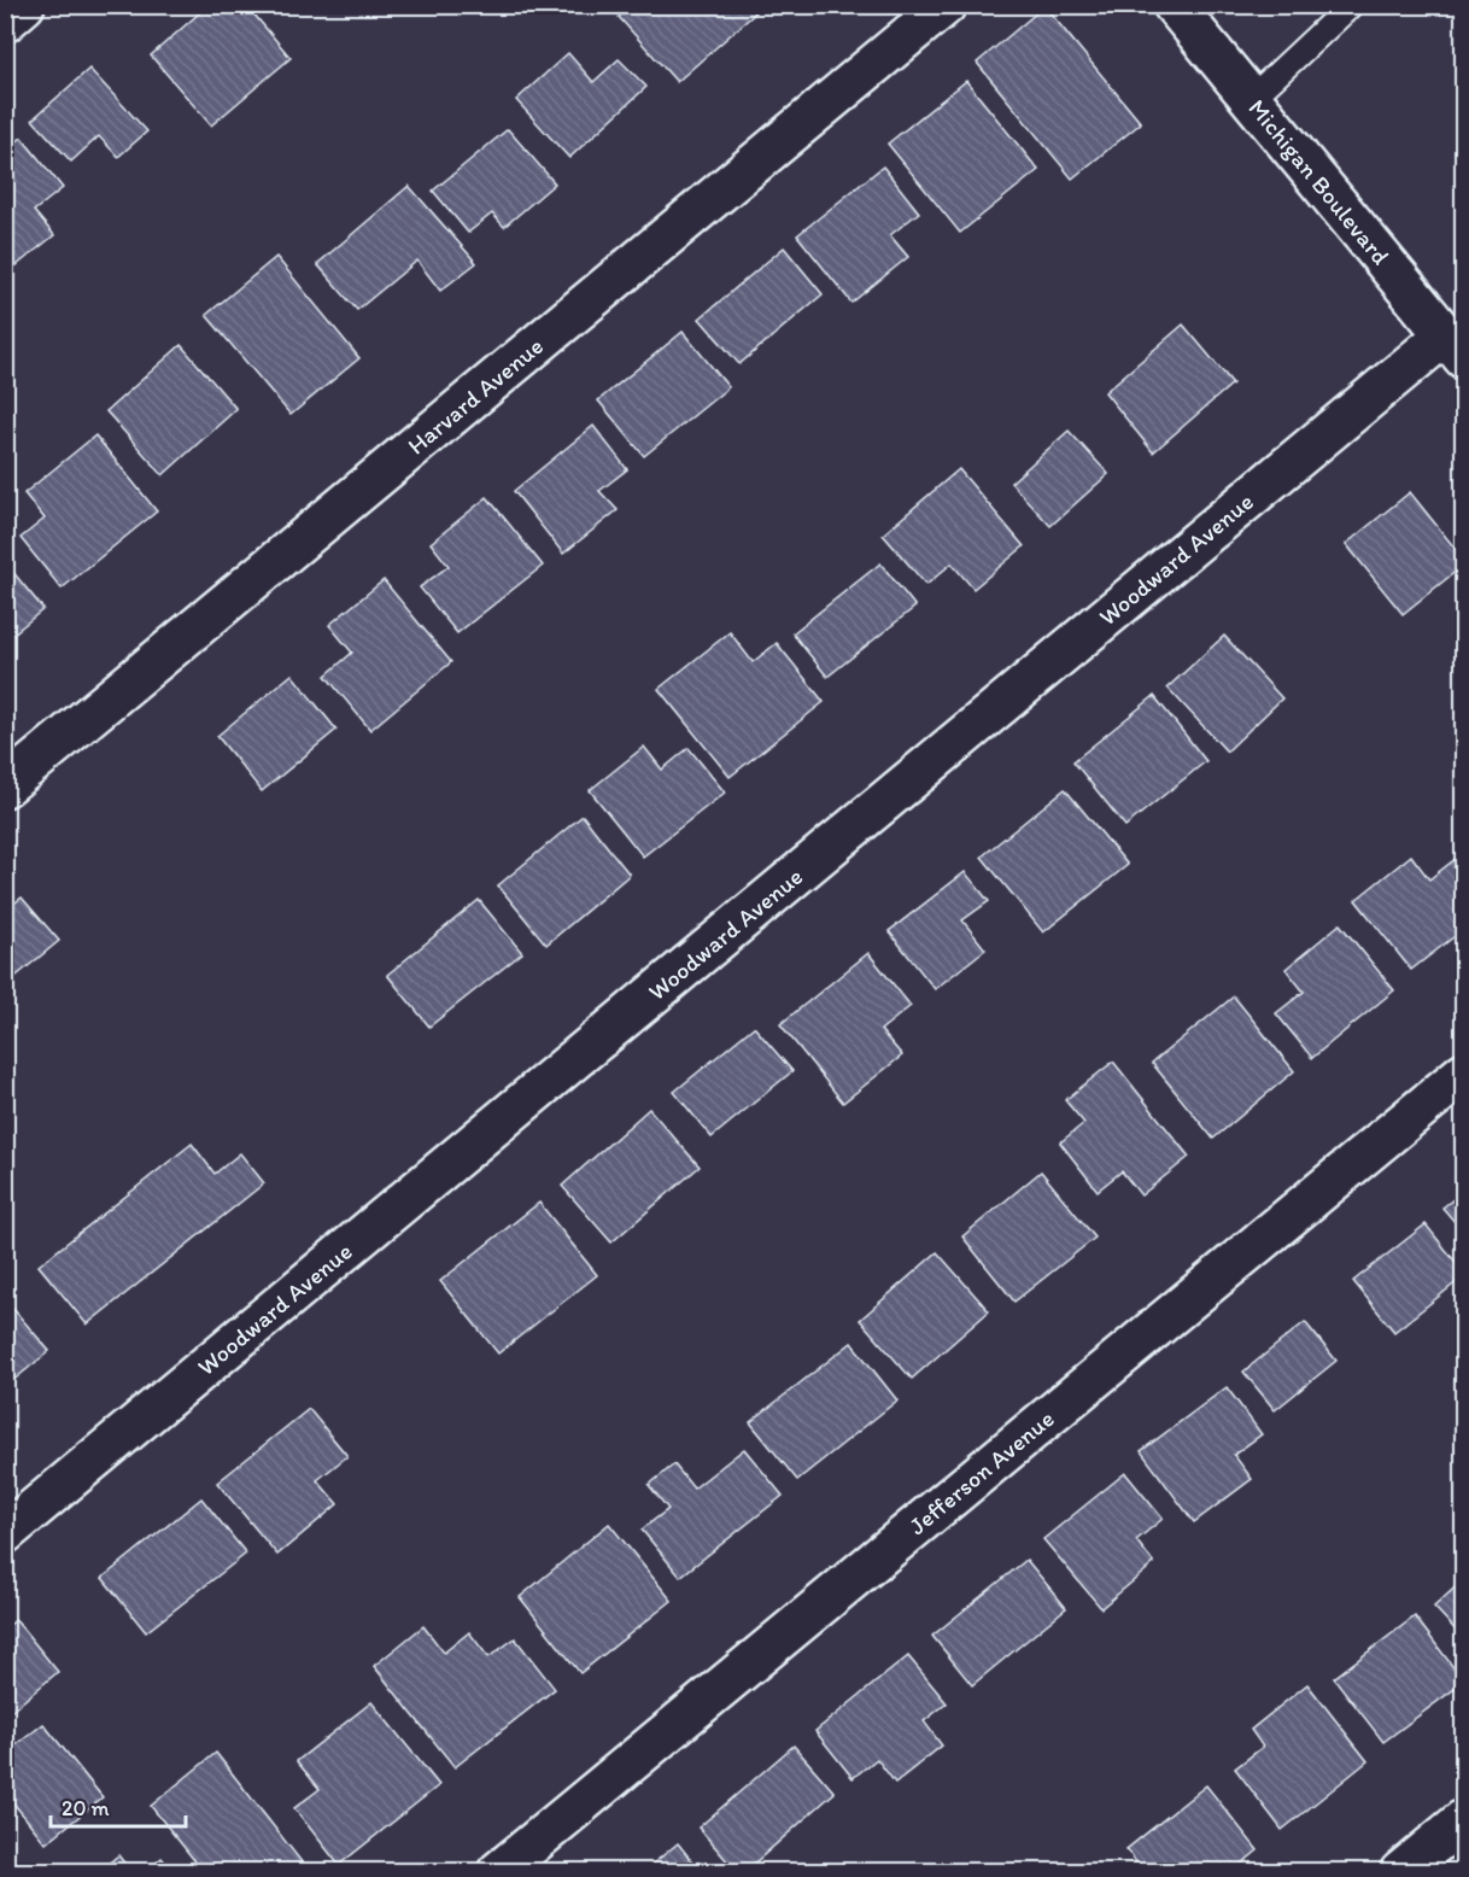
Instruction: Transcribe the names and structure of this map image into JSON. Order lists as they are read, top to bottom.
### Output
{
  "streets": {
    "street": [
      "Michigan Boulevard",
      "Harvard Avenue",
      "Woodward Avenue",
      "Jefferson Avenue"
    ]
  },
  "crossings": [
    ["Michigan Boulevard", "Woodward Avenue"]
  ],
  "scale_bar": "20 m"
}
